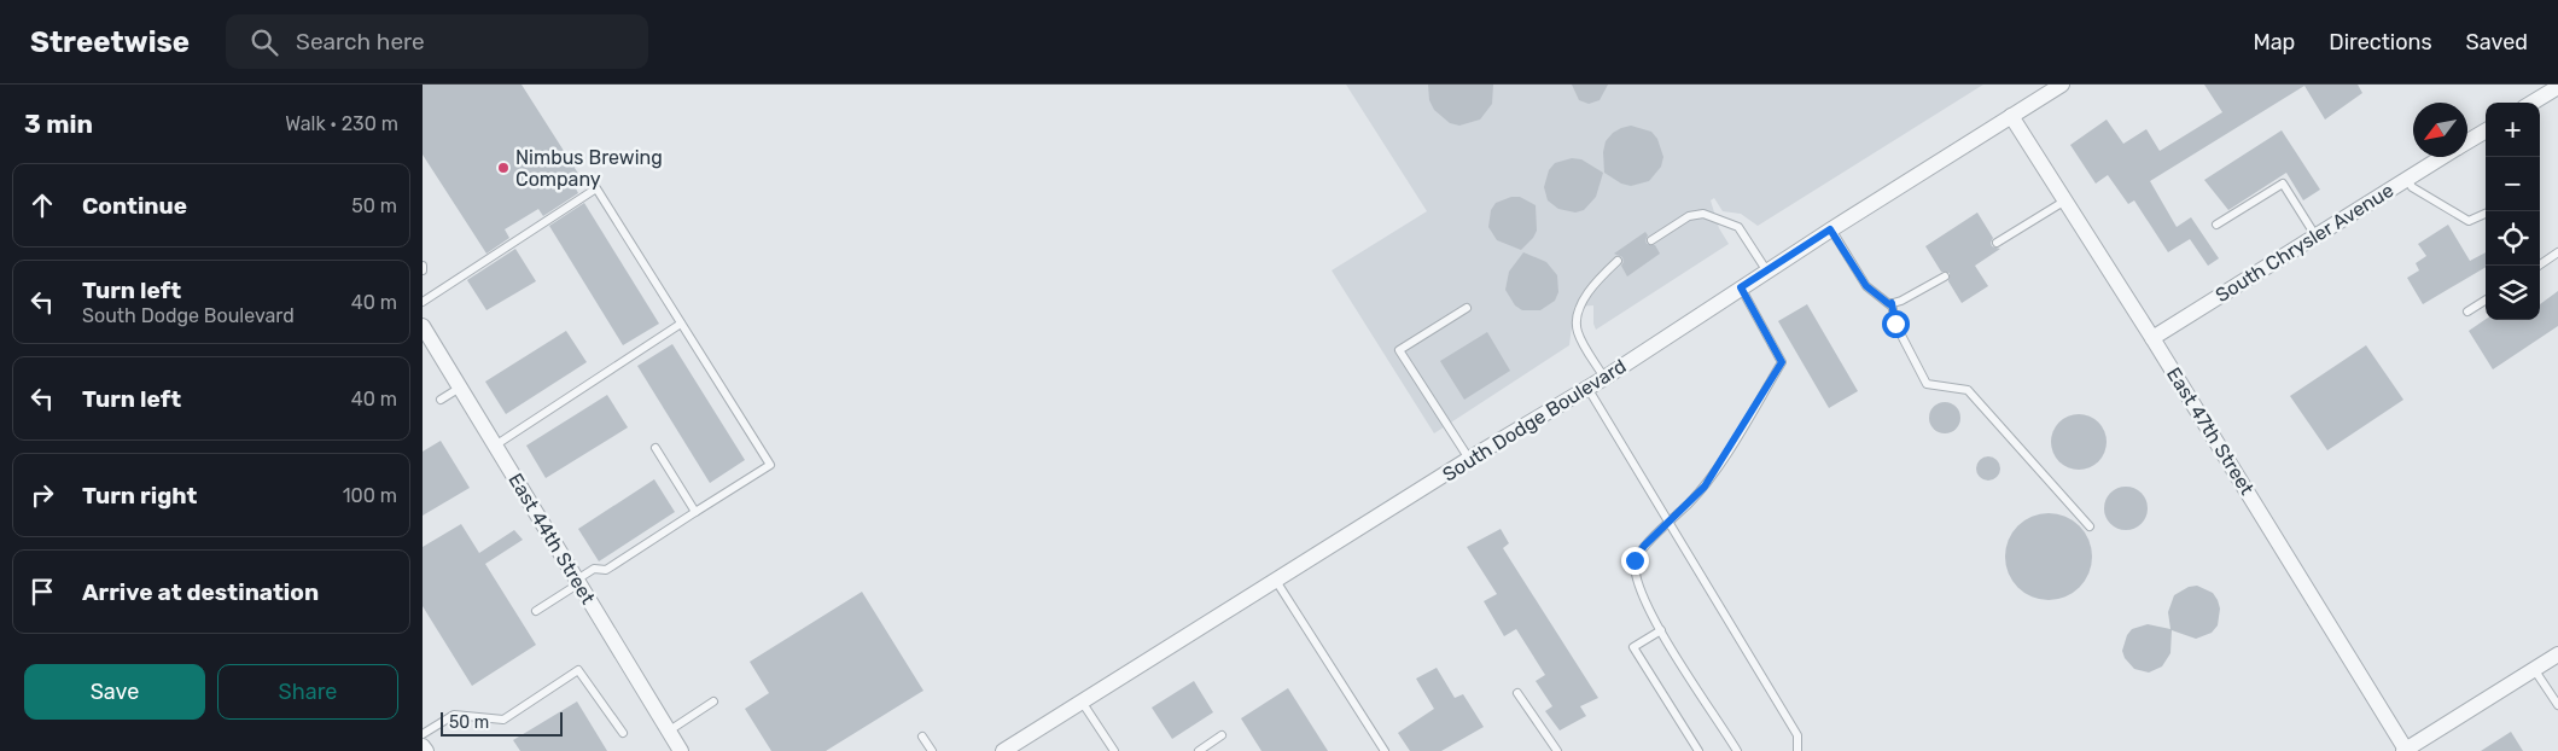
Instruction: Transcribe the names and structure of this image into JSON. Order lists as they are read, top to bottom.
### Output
{
  "streets": {
    "street": [
      "South Chrysler Avenue",
      "South Dodge Boulevard",
      "East 47th Street",
      "East 44th Street"
    ]
  },
  "crossings": [
    ["South Chrysler Avenue", "East 47th Street"],
    ["South Dodge Boulevard", "East 47th Street"]
  ],
  "places": ["Nimbus Brewing Company"],
  "scale_bar": "50 m",
  "north": "bottom left",
  "page": {
    "header": "Streetwise",
    "search": "Search here",
    "nav": ["Map", "Directions", "Saved"],
    "heading": ["3 min", "Walk · 230 m"],
    "map_buttons": ["+", "−"],
    "list": [
      ["Continue", "50 m"],
      ["Turn left", "South Dodge Boulevard", "40 m"],
      ["Turn left", "40 m"],
      ["Turn right", "100 m"],
      "Arrive at destination"
    ],
    "buttons": ["Save", "Share"],
    "scale": "50 m"
  }
}
